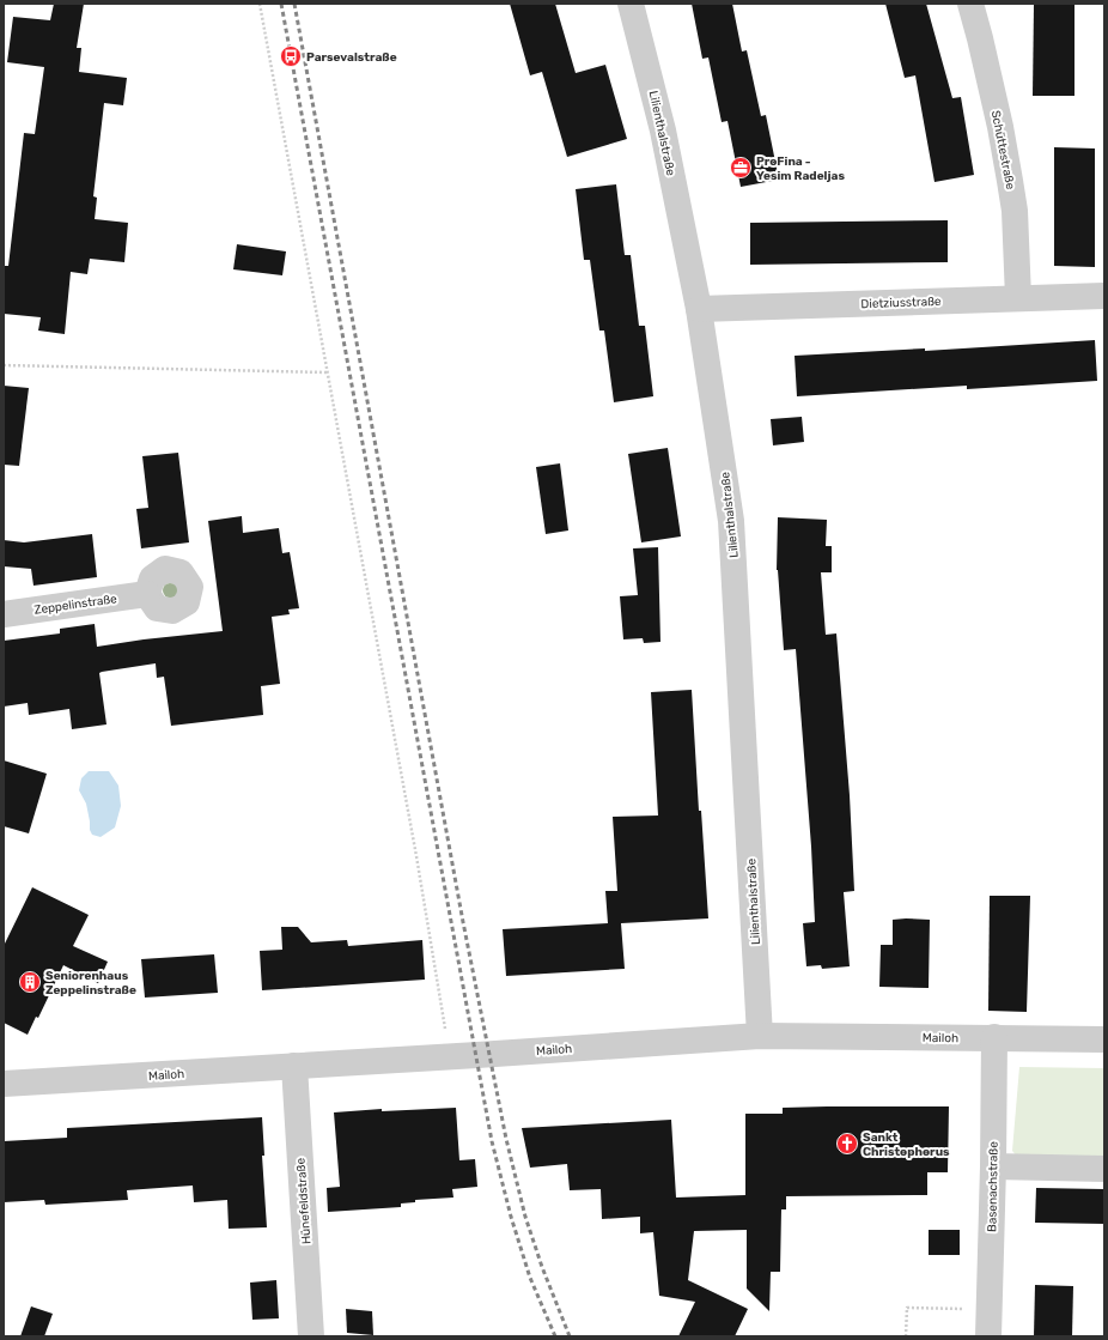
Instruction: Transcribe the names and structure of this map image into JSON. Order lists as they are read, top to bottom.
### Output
{
  "streets": {
    "street": [
      "Lilienthalstraße",
      "Schüttestraße",
      "Dietziusstraße",
      "Zeppelinstraße",
      "Mailoh",
      "Basenachstraße",
      "Hünefeldstraße"
    ]
  },
  "crossings": [
    ["Lilienthalstraße", "Dietziusstraße"],
    ["Lilienthalstraße", "Mailoh"],
    ["Schüttestraße", "Dietziusstraße"],
    ["Mailoh", "Basenachstraße"],
    ["Mailoh", "Hünefeldstraße"]
  ],
  "places": {
    "bus stop": ["Parsevalstraße"],
    "office": ["ProFina - Yesim Radeljas"],
    "building": ["Seniorenhaus Zeppelinstraße"],
    "church": ["Sankt Christophorus"]
  }
}
